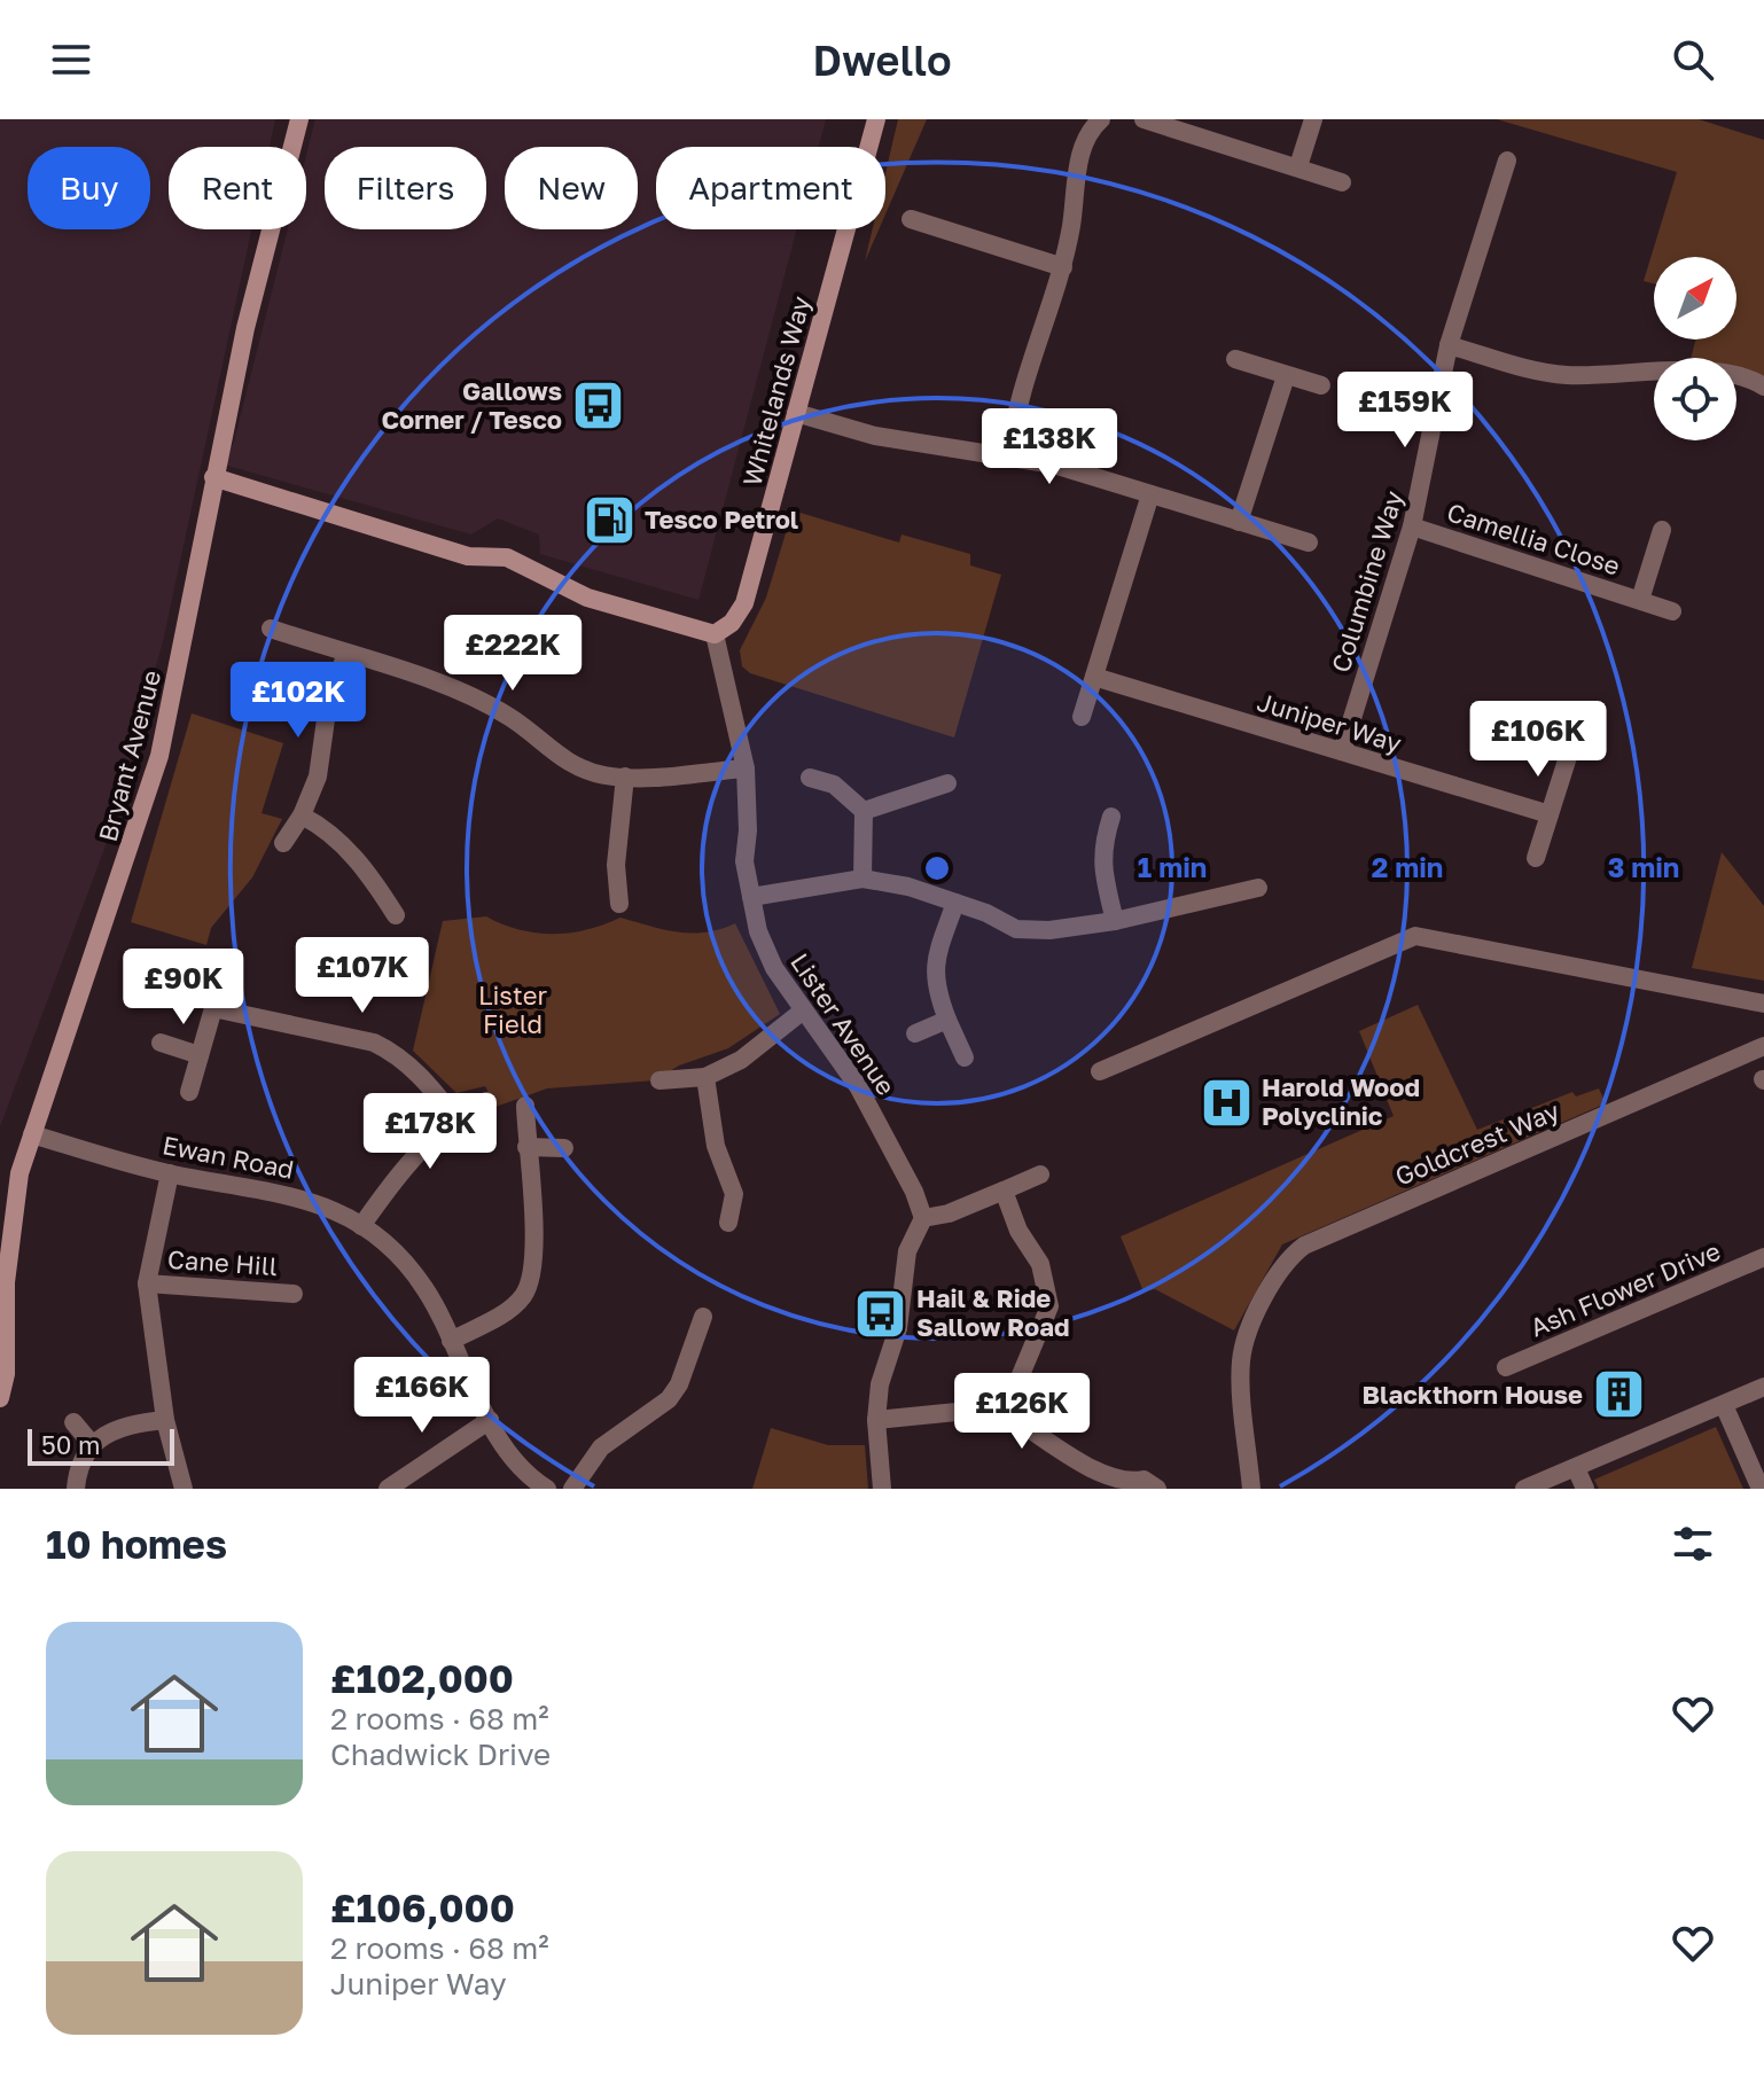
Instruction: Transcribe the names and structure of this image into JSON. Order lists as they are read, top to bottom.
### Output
{
  "streets": {
    "street": [
      "Whitelands Way",
      "Camellia Close",
      "Columbine Way",
      "Juniper Way",
      "Bryant Avenue",
      "Lister Avenue",
      "Goldcrest Way",
      "Ewan Road",
      "Cane Hill",
      "Ash Flower Drive"
    ]
  },
  "crossings": [
    ["Whitelands Way", "Lister Avenue"],
    ["Camellia Close", "Columbine Way"],
    ["Columbine Way", "Juniper Way"],
    ["Bryant Avenue", "Ewan Road"]
  ],
  "parks": ["Lister Field"],
  "places": {
    "bus stop": ["Gallows Corner / Tesco", "Hail & Ride Sallow Road"],
    "fuel station": ["Tesco Petrol"],
    "hospital": ["Harold Wood Polyclinic"],
    "building": ["Blackthorn House"]
  },
  "scale_bar": "50 m",
  "north": "top right",
  "page": {
    "header": "Dwello",
    "chip": [
      "Buy",
      "Rent",
      "Filters",
      "New",
      "Apartment"
    ],
    "price": [
      "£159K",
      "£138K",
      "£222K",
      "£102K",
      "£106K",
      "£107K",
      "£90K",
      "£178K",
      "£166K",
      "£126K"
    ],
    "scale": "50 m",
    "heading": "10 homes",
    "list": [
      {
        "name": "£102,000",
        "note": "2 rooms · 68 m² · Chadwick Drive"
      },
      {
        "name": "£106,000",
        "note": "2 rooms · 68 m² · Juniper Way"
      }
    ]
  },
  "rings": ["1 min", "2 min", "3 min"]
}
